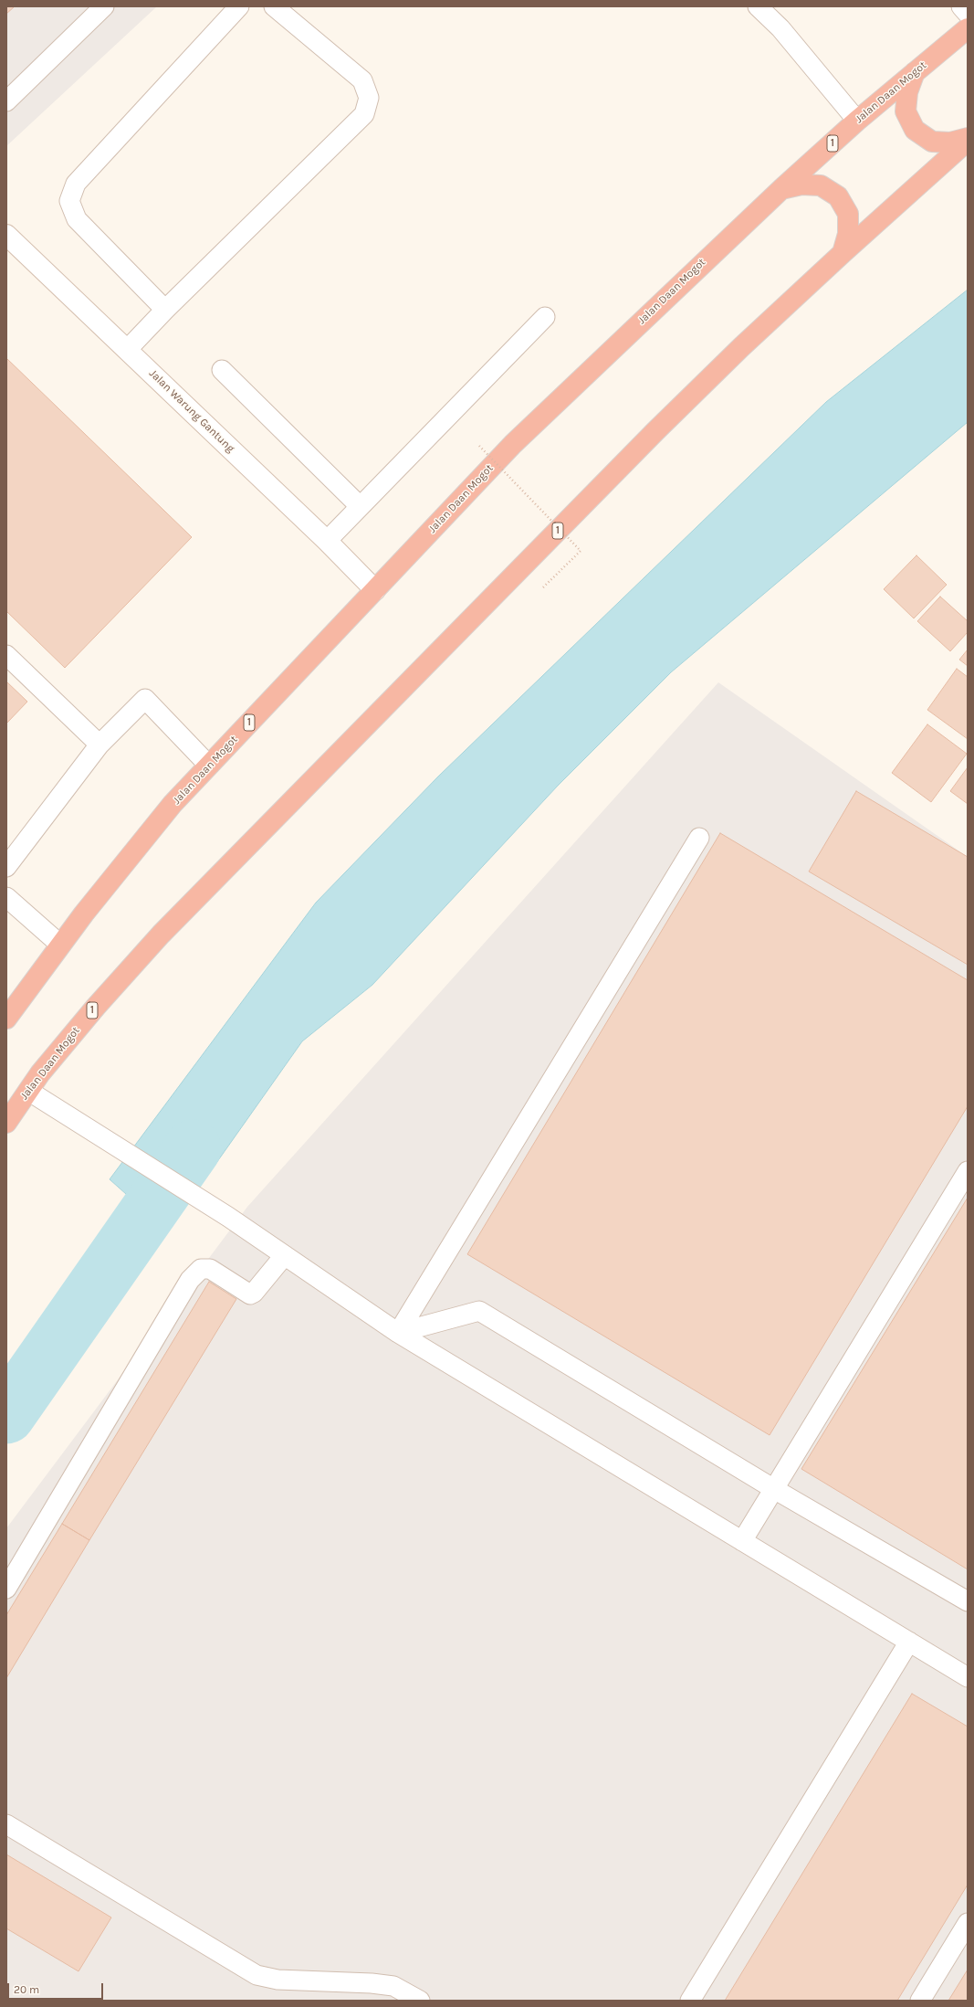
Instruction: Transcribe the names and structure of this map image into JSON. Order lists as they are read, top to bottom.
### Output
{
  "streets": {
    "highway": ["Jalan Daan Mogot", "1"],
    "street": ["Jalan Warung Gantung"]
  },
  "crossings": [
    ["Jalan Daan Mogot", "Jalan Warung Gantung"]
  ],
  "scale_bar": "20 m"
}
